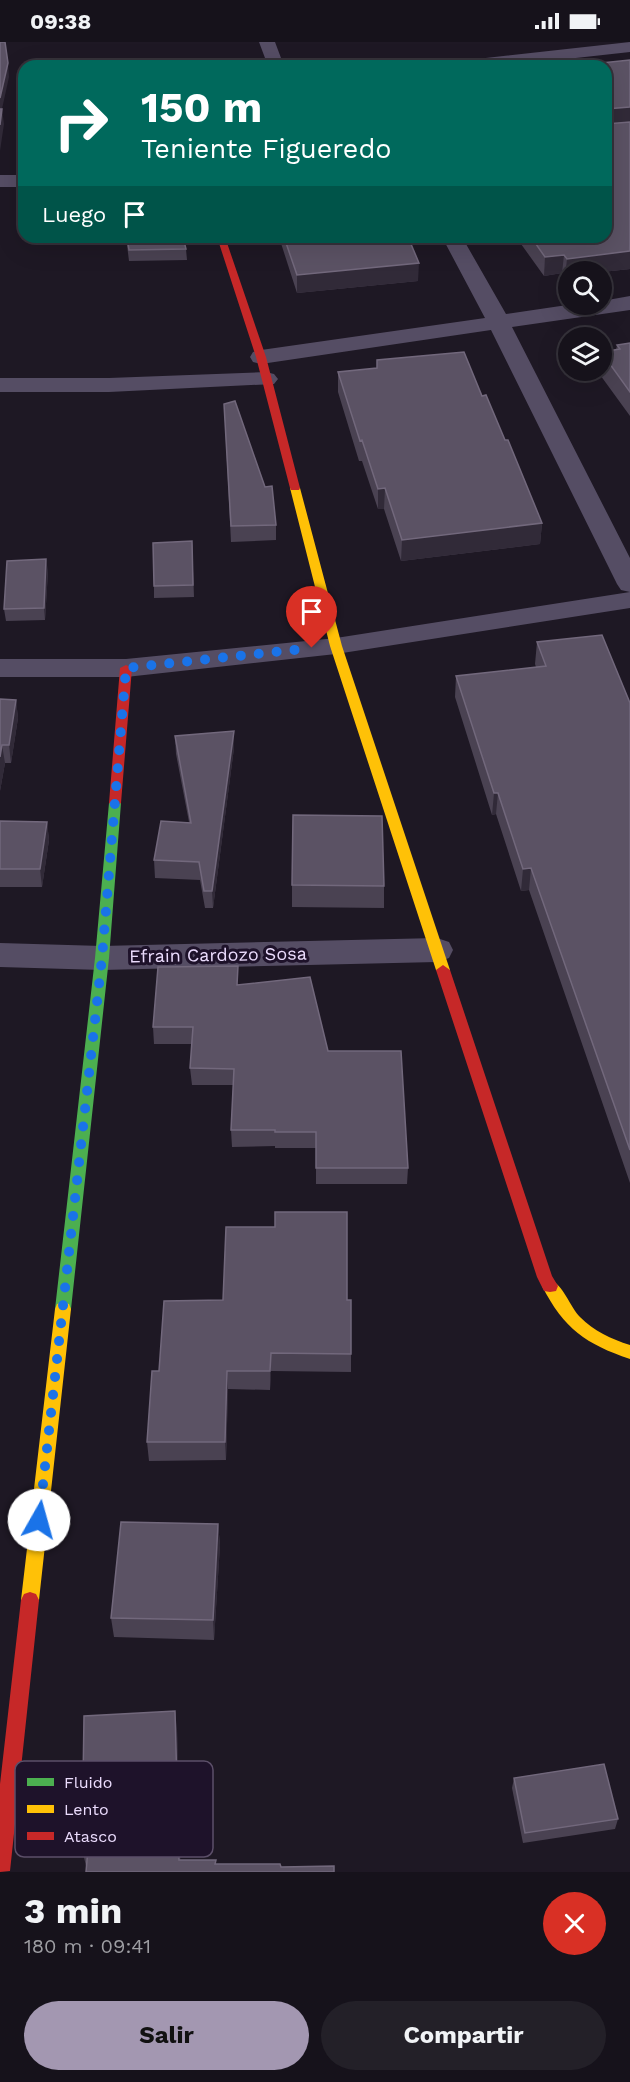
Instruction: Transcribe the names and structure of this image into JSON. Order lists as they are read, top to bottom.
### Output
{
  "streets": {
    "street": ["Efrain Cardozo Sosa"]
  },
  "legend": ["Fluido", "Lento", "Atasco"],
  "page": {
    "status": "09:38",
    "turn": ["150 m", "Teniente Figueredo"],
    "then": "Luego",
    "heading": ["3 min", "180 m · 09:41"],
    "buttons": ["Salir", "Compartir"]
  }
}
